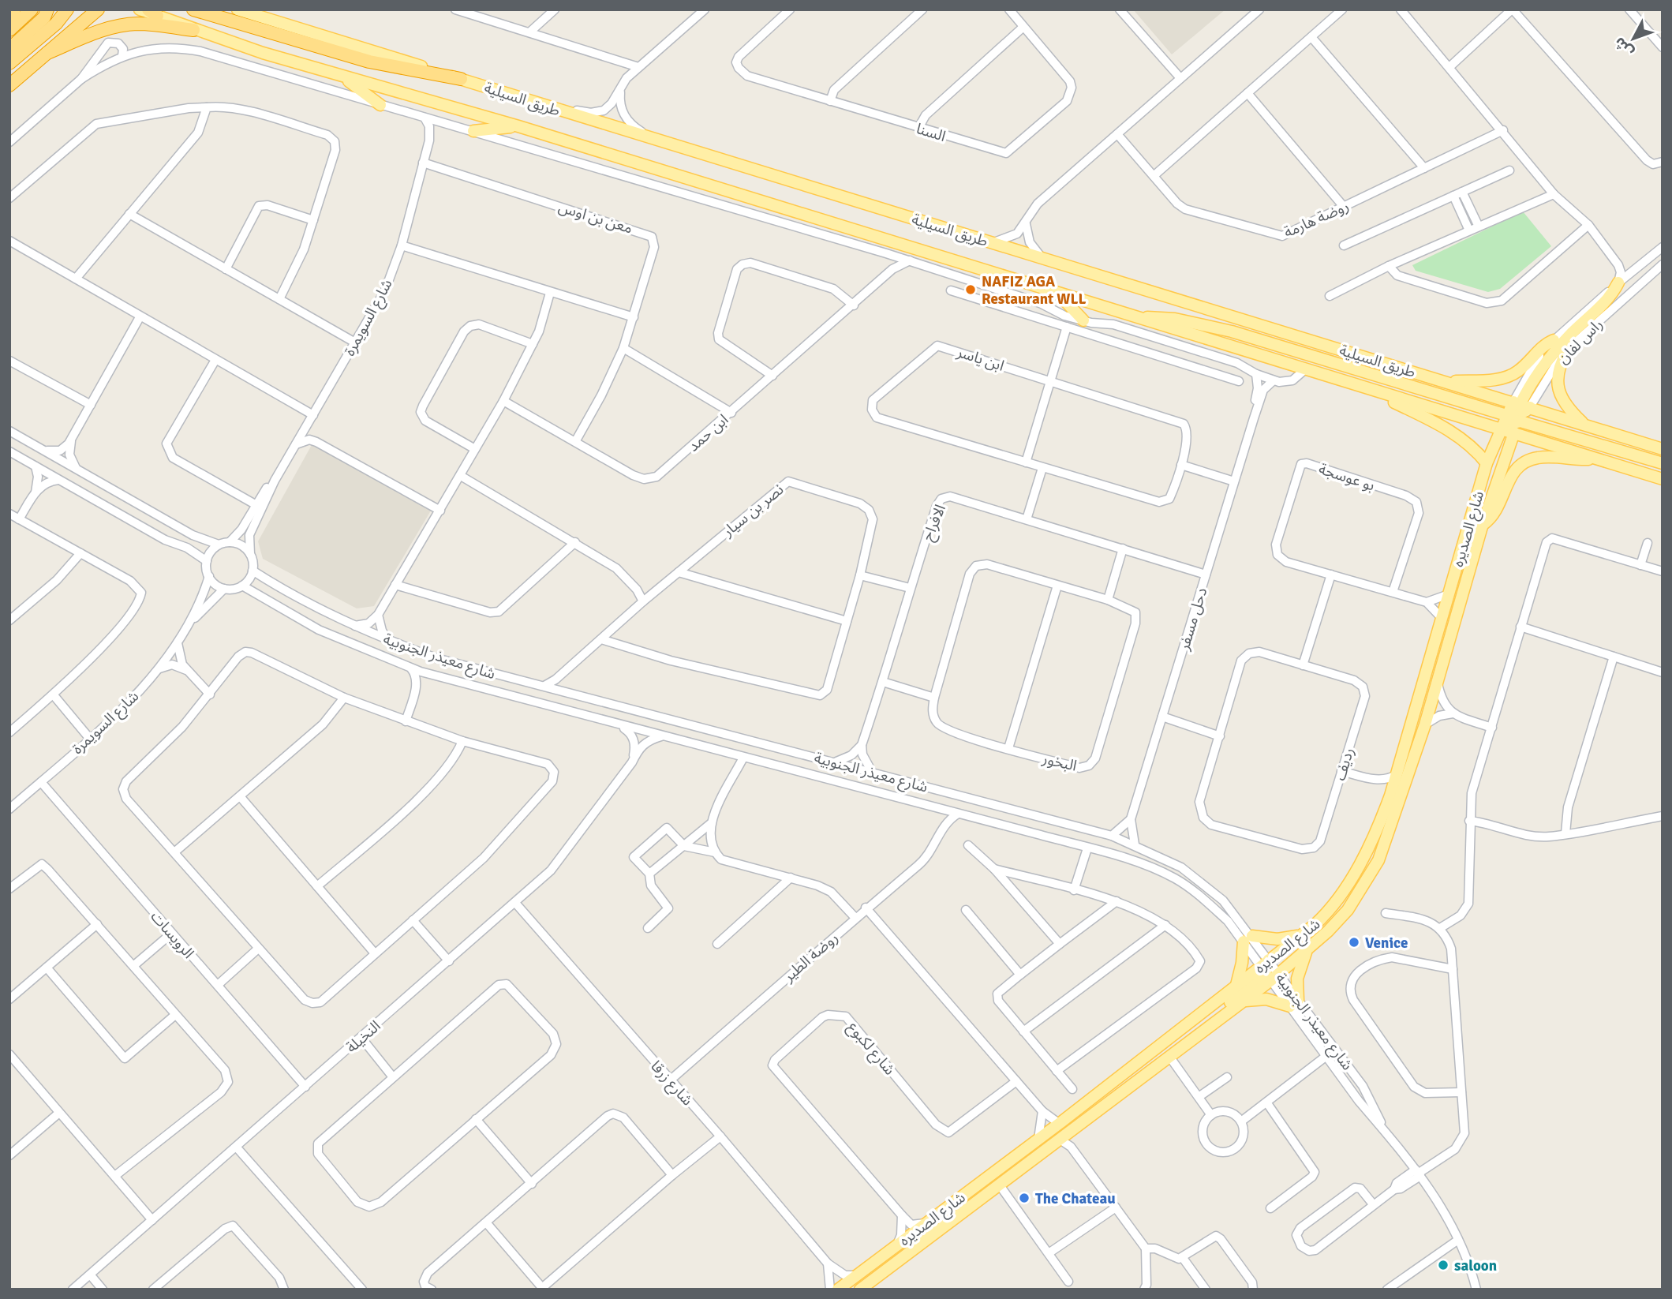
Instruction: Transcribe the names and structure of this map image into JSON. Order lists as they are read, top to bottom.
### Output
{
  "streets": {
    "main road": ["طريق السيلية", "شارع الصديره"],
    "street": [
      "السنا",
      "معن بن اوس",
      "روضة هارمة",
      "شارع السويمرة",
      "راس لفان",
      "ابن ياسر",
      "ابن حمد",
      "بو عوسجة",
      "نصر بن سيار",
      "الافراح",
      "دحل مسفر",
      "شارع معيذر الجنوبية",
      "البخور",
      "رديف",
      "الرويسات",
      "روضة الطير",
      "النخيلة",
      "شارع لكبوع",
      "شارع زرقا"
    ]
  },
  "crossings": [
    ["طريق السيلية", "راس لفان"],
    ["طريق السيلية", "شارع الصديره"],
    ["معن بن اوس", "شارع السويمرة"],
    ["معن بن اوس", "ابن حمد"],
    ["شارع السويمرة", "شارع معيذر الجنوبية"],
    ["شارع السويمرة", "الرويسات"],
    ["بو عوسجة", "شارع الصديره"],
    ["نصر بن سيار", "شارع معيذر الجنوبية"],
    ["الافراح", "دحل مسفر"],
    ["شارع الصديره", "شارع معيذر الجنوبية"],
    ["شارع الصديره", "شارع زرقا"],
    ["دحل مسفر", "شارع معيذر الجنوبية"],
    ["شارع معيذر الجنوبية", "روضة الطير"],
    ["شارع معيذر الجنوبية", "النخيلة"],
    ["الرويسات", "النخيلة"],
    ["روضة الطير", "شارع زرقا"],
    ["النخيلة", "شارع زرقا"]
  ],
  "places": [
    "NAFIZ AGA Restaurant WLL",
    "Venice",
    "The Chateau",
    "saloon"
  ],
  "north": "bottom left"
}
